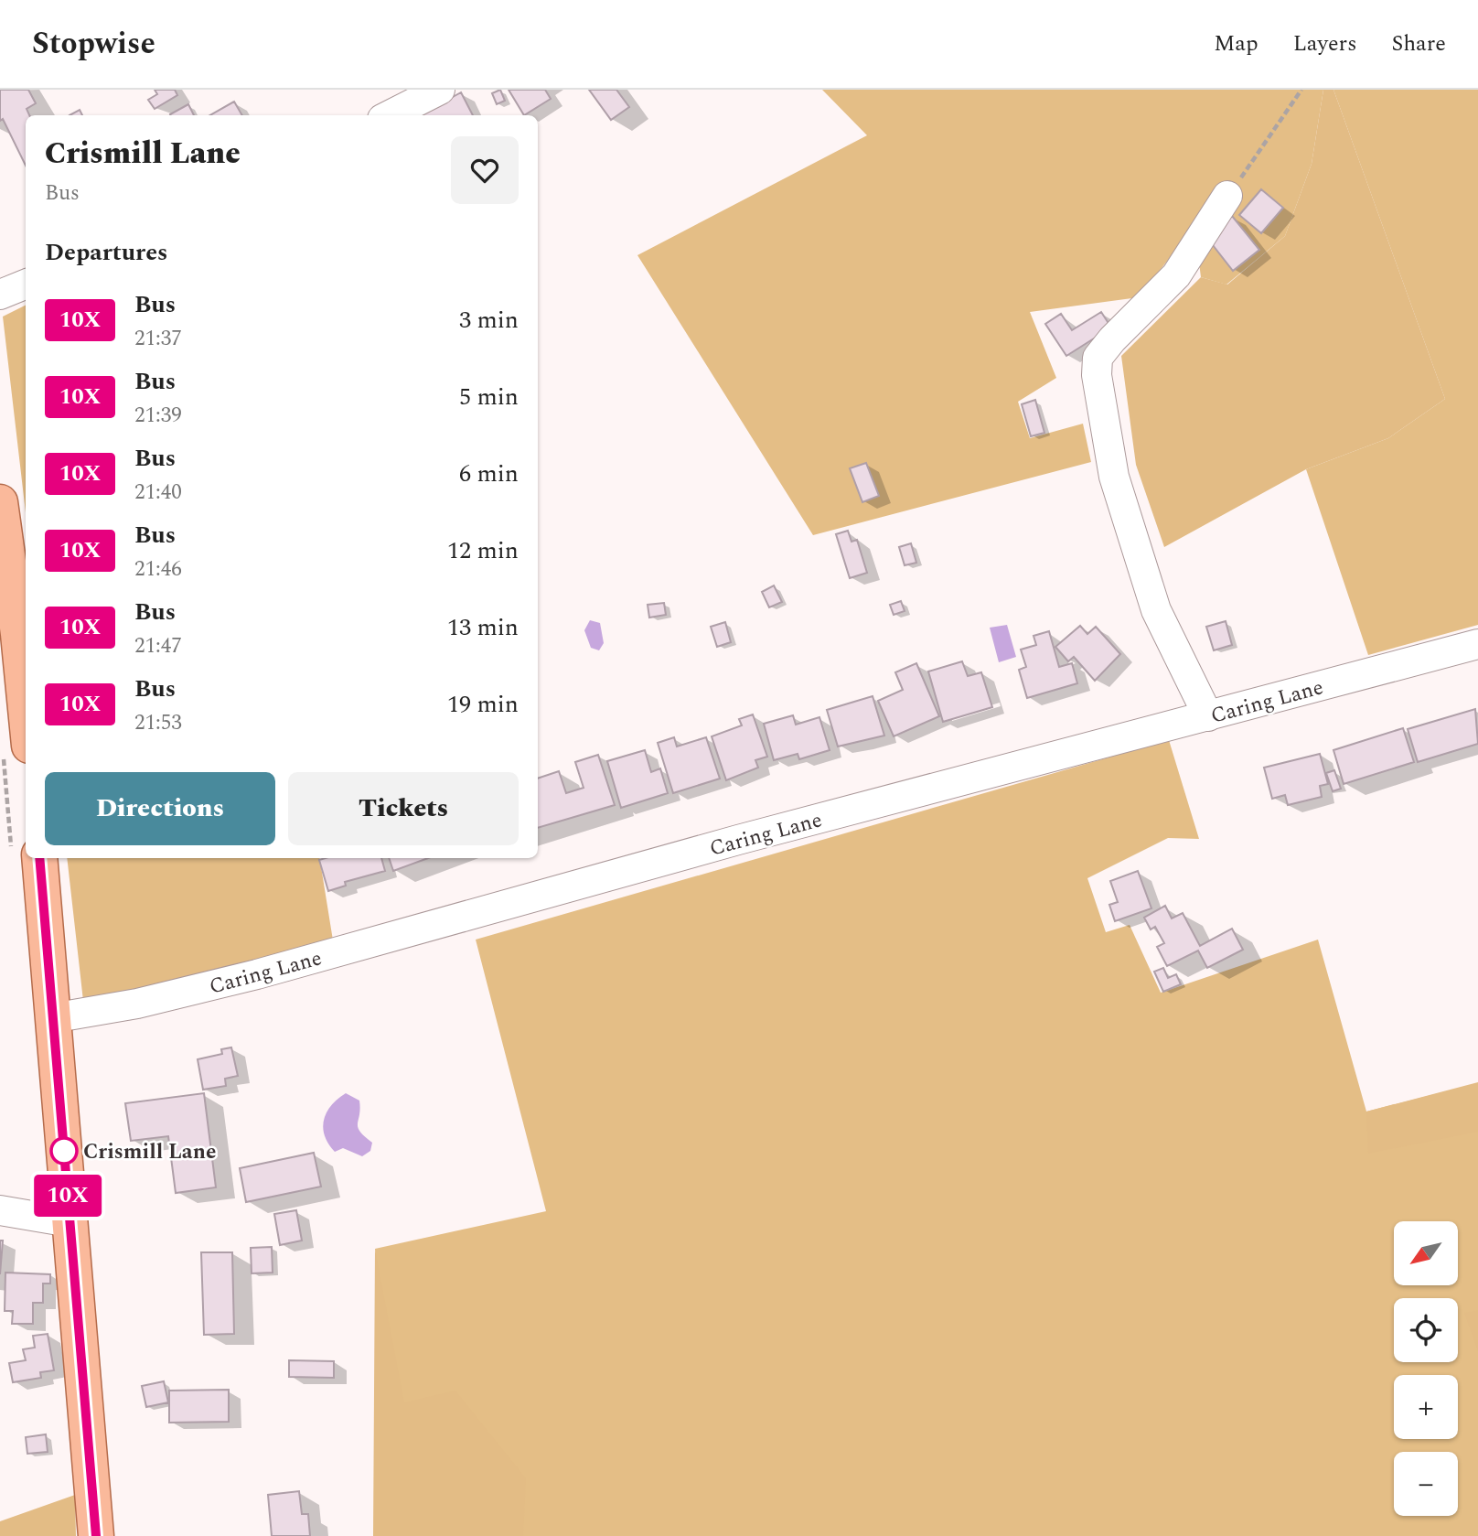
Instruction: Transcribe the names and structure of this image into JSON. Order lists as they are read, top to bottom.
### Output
{
  "streets": {
    "street": ["Caring Lane"]
  },
  "places": ["Crismill Lane"],
  "lines": ["bus line 10X"],
  "north": "bottom left",
  "page": {
    "header": "Stopwise",
    "nav": ["Map", "Layers", "Share"],
    "on_map": "10X",
    "heading": [
      ["Crismill Lane", "Bus"],
      "Departures"
    ],
    "list": [
      {
        "mark": "10X",
        "name": "Bus",
        "note": "21:37",
        "value": "3 min"
      },
      {
        "mark": "10X",
        "name": "Bus",
        "note": "21:39",
        "value": "5 min"
      },
      {
        "mark": "10X",
        "name": "Bus",
        "note": "21:40",
        "value": "6 min"
      },
      {
        "mark": "10X",
        "name": "Bus",
        "note": "21:46",
        "value": "12 min"
      },
      {
        "mark": "10X",
        "name": "Bus",
        "note": "21:47",
        "value": "13 min"
      },
      {
        "mark": "10X",
        "name": "Bus",
        "note": "21:53",
        "value": "19 min"
      }
    ],
    "buttons": ["Directions", "Tickets"],
    "map_buttons": ["+", "−"]
  }
}
